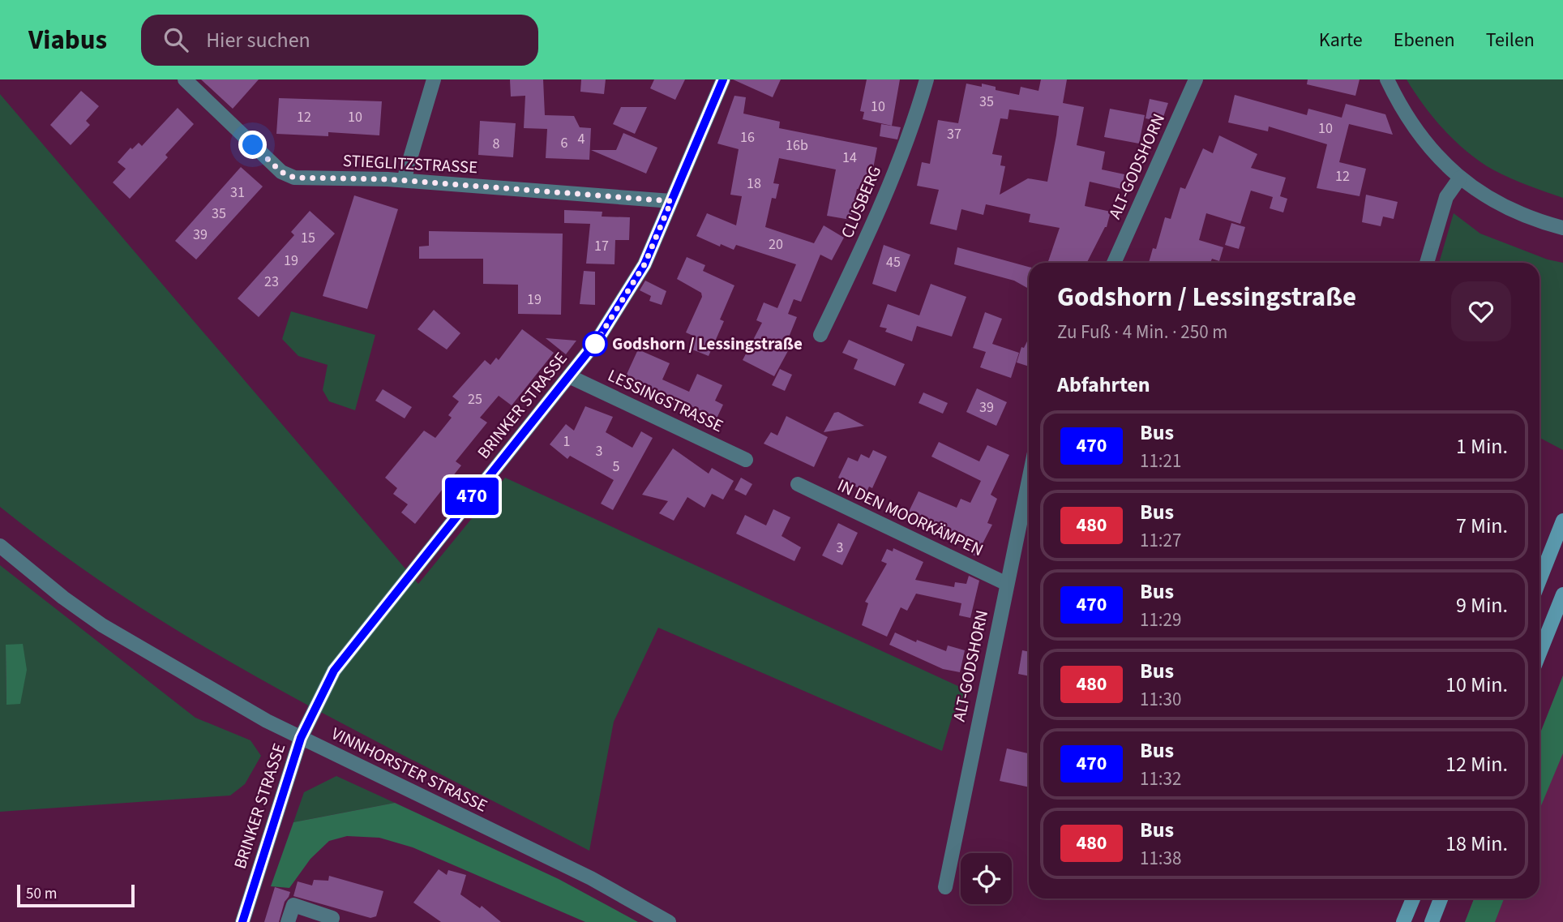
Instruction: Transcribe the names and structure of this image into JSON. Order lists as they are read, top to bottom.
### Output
{
  "streets": {
    "street": [
      "STIEGLITZSTRASSE",
      "ALT-GODSHORN",
      "CLUSBERG",
      "LESSINGSTRASSE",
      "BRINKER STRASSE",
      "IN DEN MOORKÄMPEN",
      "VINNHORSTER STRASSE"
    ]
  },
  "crossings": [
    ["STIEGLITZSTRASSE", "BRINKER STRASSE"],
    ["ALT-GODSHORN", "IN DEN MOORKÄMPEN"],
    ["LESSINGSTRASSE", "BRINKER STRASSE"],
    ["BRINKER STRASSE", "VINNHORSTER STRASSE"]
  ],
  "places": ["Godshorn / Lessingstraße"],
  "lines": ["bus line 470"],
  "house_numbers": [
    "35",
    "10",
    "12",
    "10",
    "10",
    "37",
    "16",
    "4",
    "6",
    "8",
    "16b",
    "14",
    "12",
    "18",
    "31",
    "35",
    "39",
    "15",
    "20",
    "17",
    "19",
    "45",
    "23",
    "19",
    "25",
    "39",
    "1",
    "3",
    "5",
    "3"
  ],
  "scale_bar": "50 m",
  "page": {
    "header": "Viabus",
    "search": "Hier suchen",
    "nav": ["Karte", "Ebenen", "Teilen"],
    "on_map": "470",
    "heading": [
      ["Godshorn / Lessingstraße", "Zu Fuß · 4 Min. · 250 m"],
      "Abfahrten"
    ],
    "list": [
      {
        "mark": "470",
        "name": "Bus",
        "note": "11:21",
        "value": "1 Min."
      },
      {
        "mark": "480",
        "name": "Bus",
        "note": "11:27",
        "value": "7 Min."
      },
      {
        "mark": "470",
        "name": "Bus",
        "note": "11:29",
        "value": "9 Min."
      },
      {
        "mark": "480",
        "name": "Bus",
        "note": "11:30",
        "value": "10 Min."
      },
      {
        "mark": "470",
        "name": "Bus",
        "note": "11:32",
        "value": "12 Min."
      },
      {
        "mark": "480",
        "name": "Bus",
        "note": "11:38",
        "value": "18 Min."
      }
    ],
    "scale": "50 m"
  }
}
